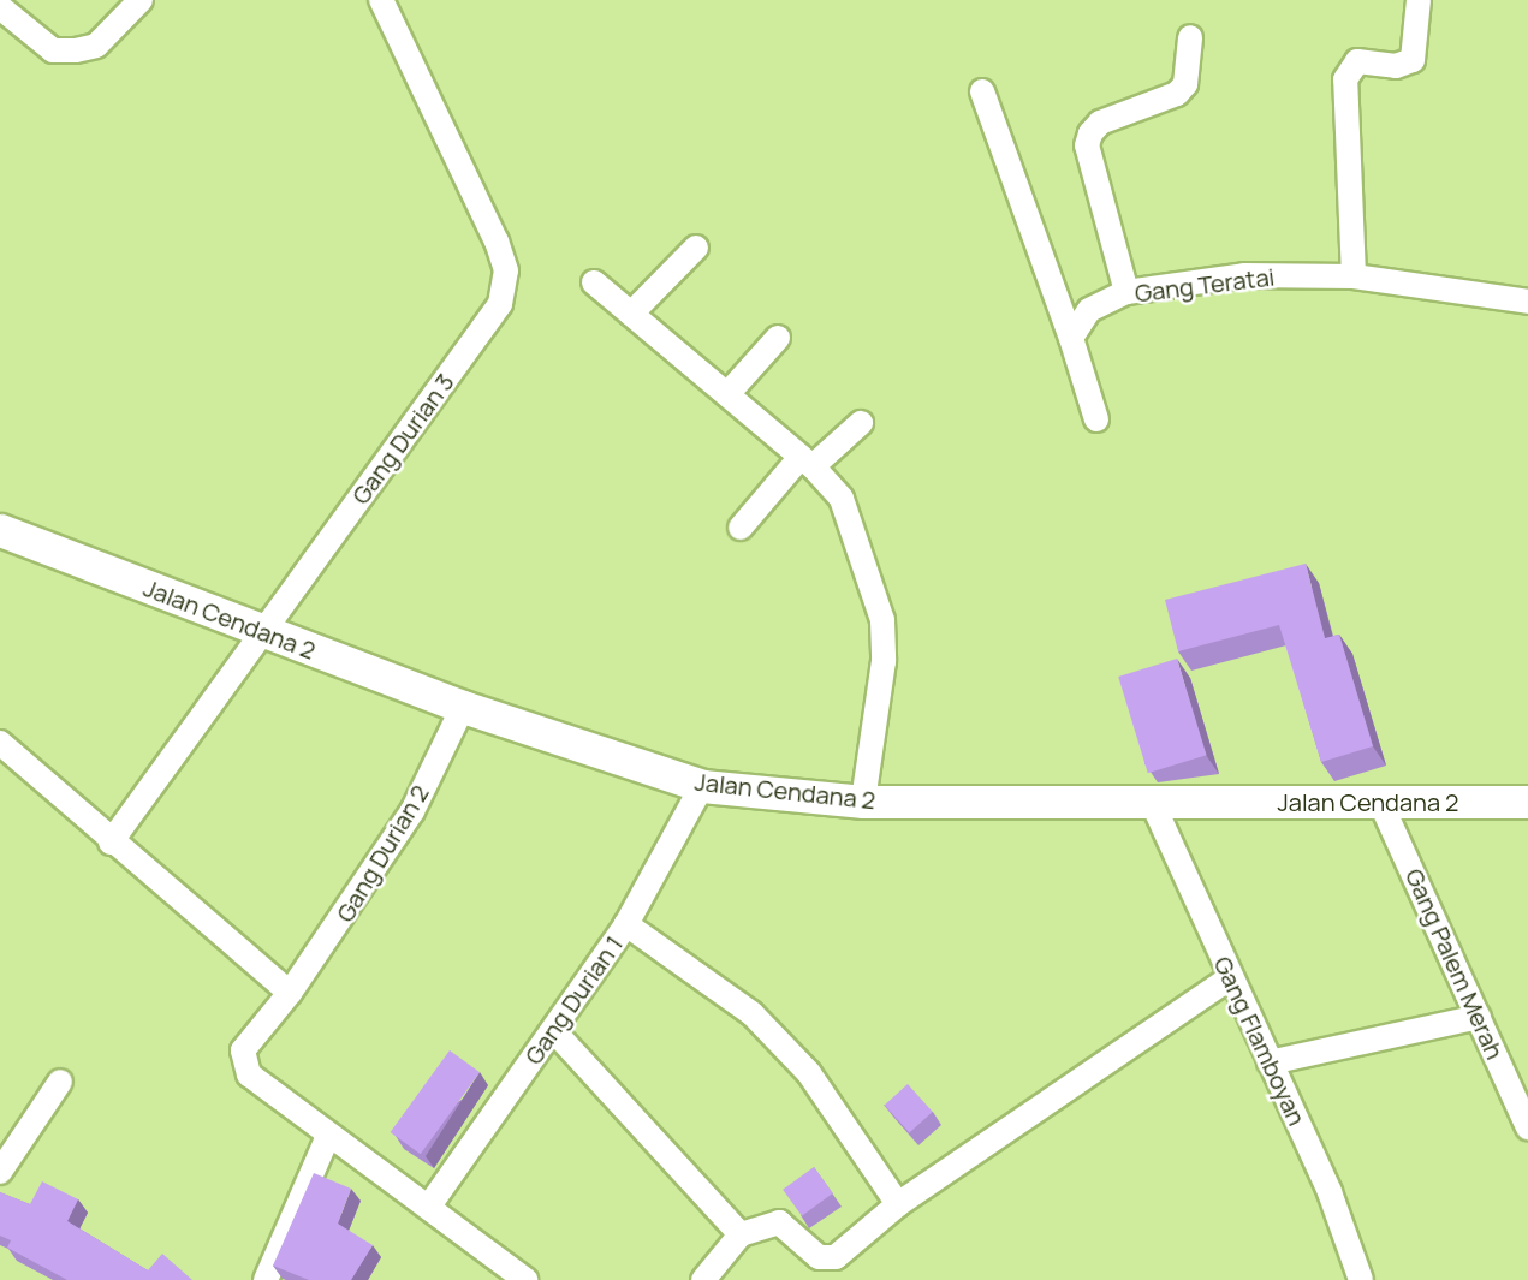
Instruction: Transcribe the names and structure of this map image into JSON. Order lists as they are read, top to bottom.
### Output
{
  "streets": {
    "street": [
      "Gang Teratai",
      "Gang Durian 3",
      "Jalan Cendana 2",
      "Gang Durian 2",
      "Gang Palem Merah",
      "Gang Durian 1",
      "Gang Flamboyan"
    ]
  },
  "crossings": [
    ["Gang Durian 3", "Jalan Cendana 2"],
    ["Jalan Cendana 2", "Gang Durian 2"],
    ["Jalan Cendana 2", "Gang Palem Merah"],
    ["Jalan Cendana 2", "Gang Durian 1"],
    ["Jalan Cendana 2", "Gang Flamboyan"]
  ]
}
